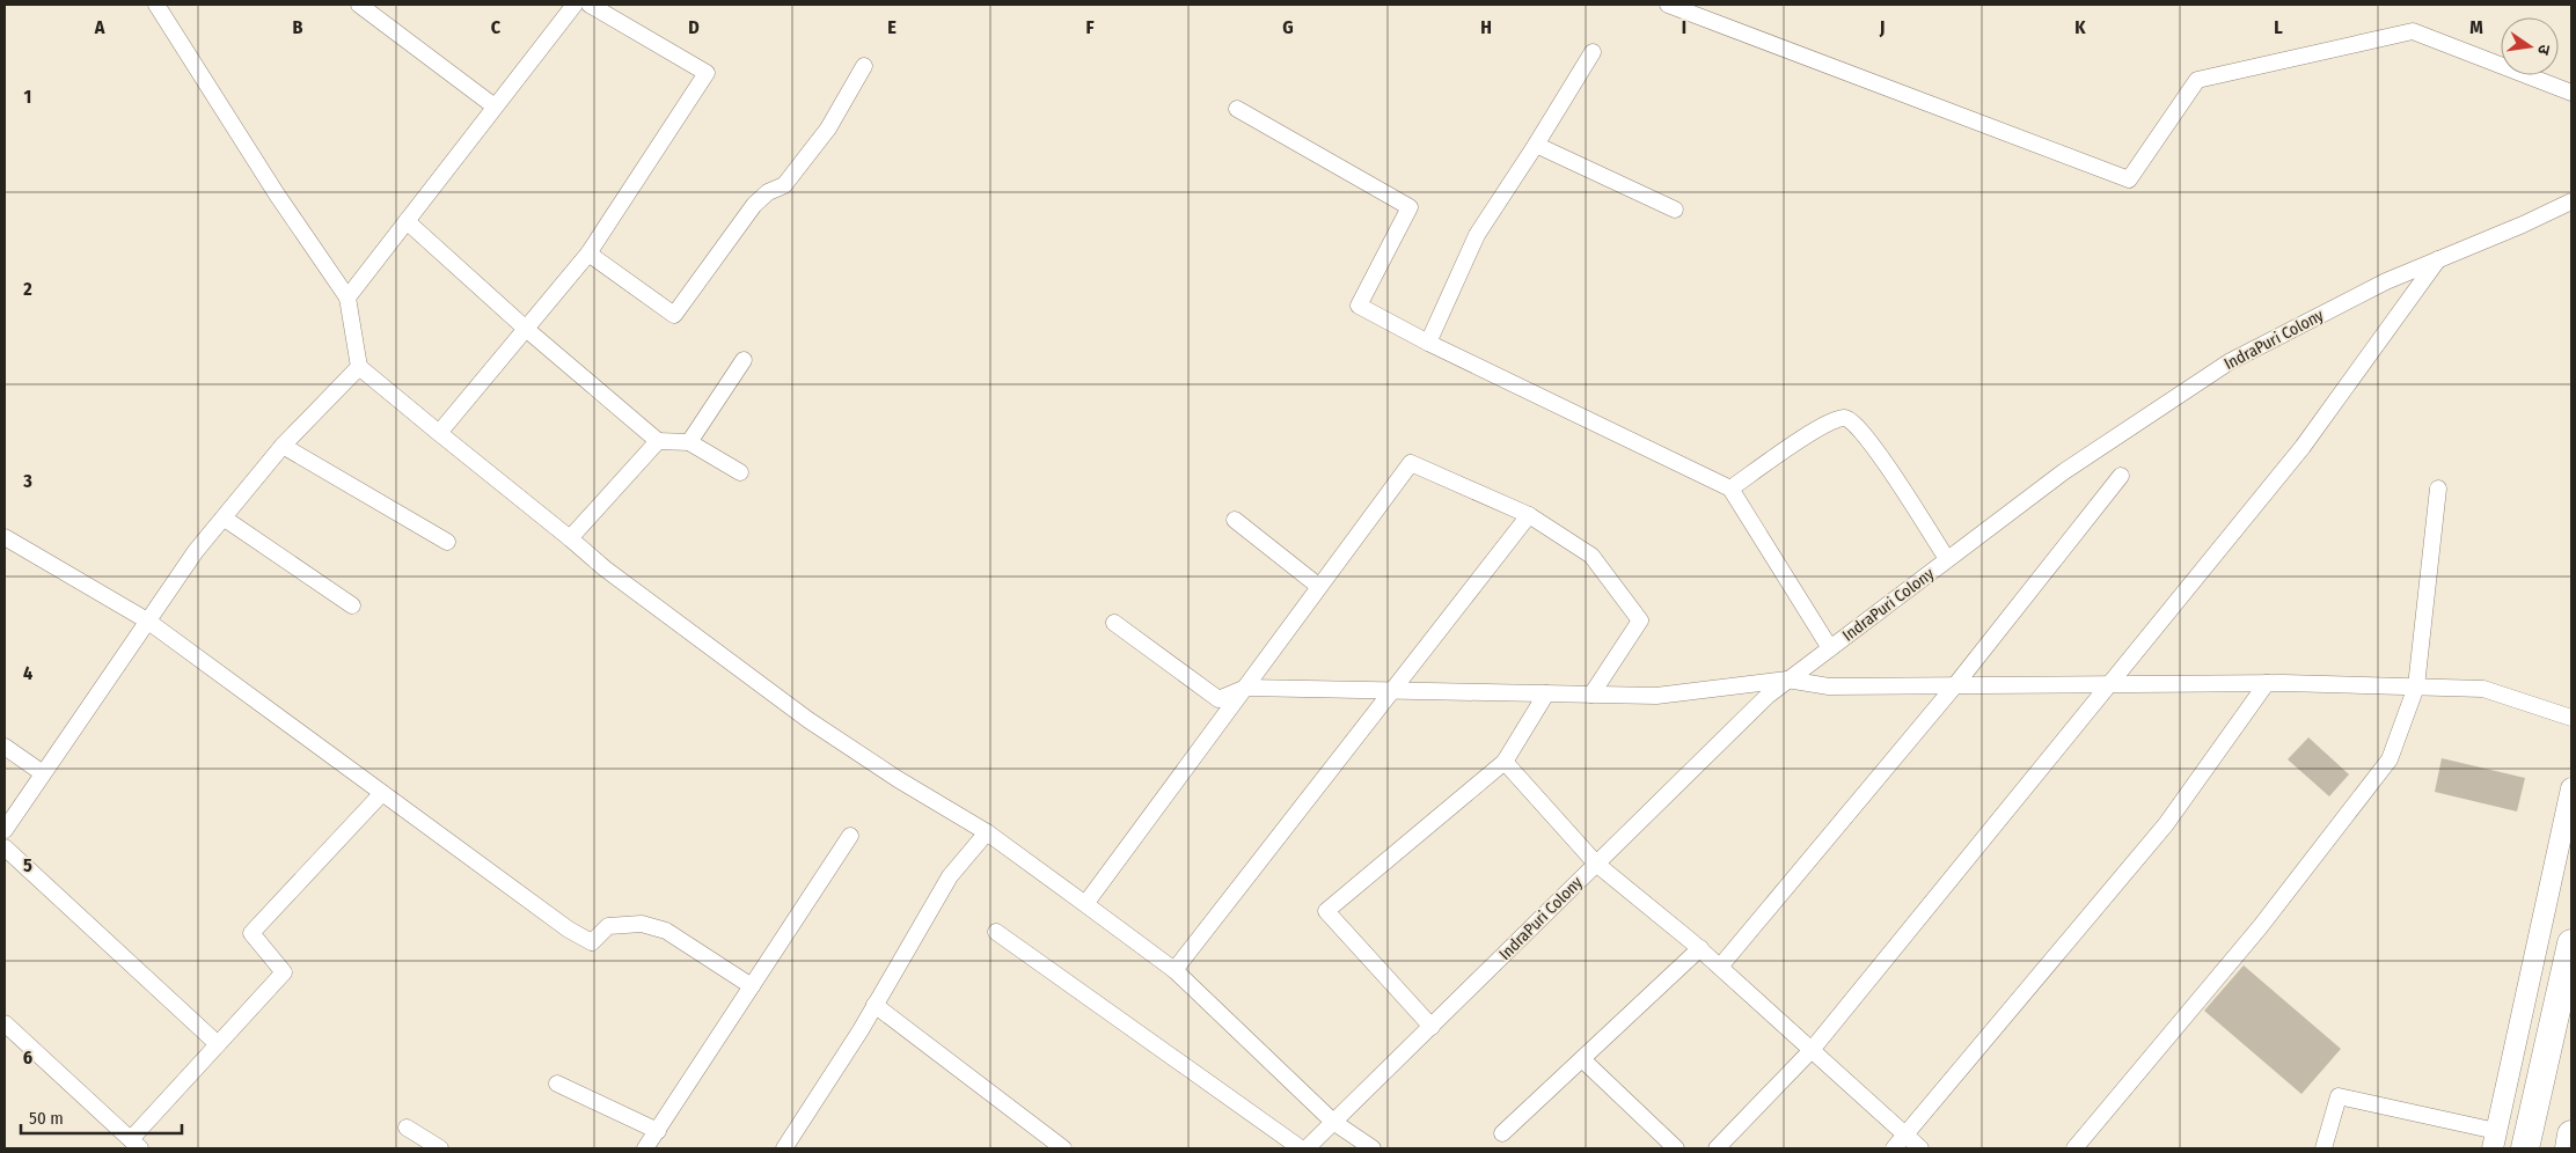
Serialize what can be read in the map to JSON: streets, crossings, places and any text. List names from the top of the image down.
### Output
{
  "streets": {
    "street": ["IndraPuri Colony"]
  },
  "scale_bar": "50 m",
  "north": "right",
  "grid": {
    "columns": [
      "A",
      "B",
      "C",
      "D",
      "E",
      "F",
      "G",
      "H",
      "I",
      "J",
      "K",
      "L",
      "M"
    ],
    "rows": [
      "1",
      "2",
      "3",
      "4",
      "5",
      "6"
    ]
  }
}
